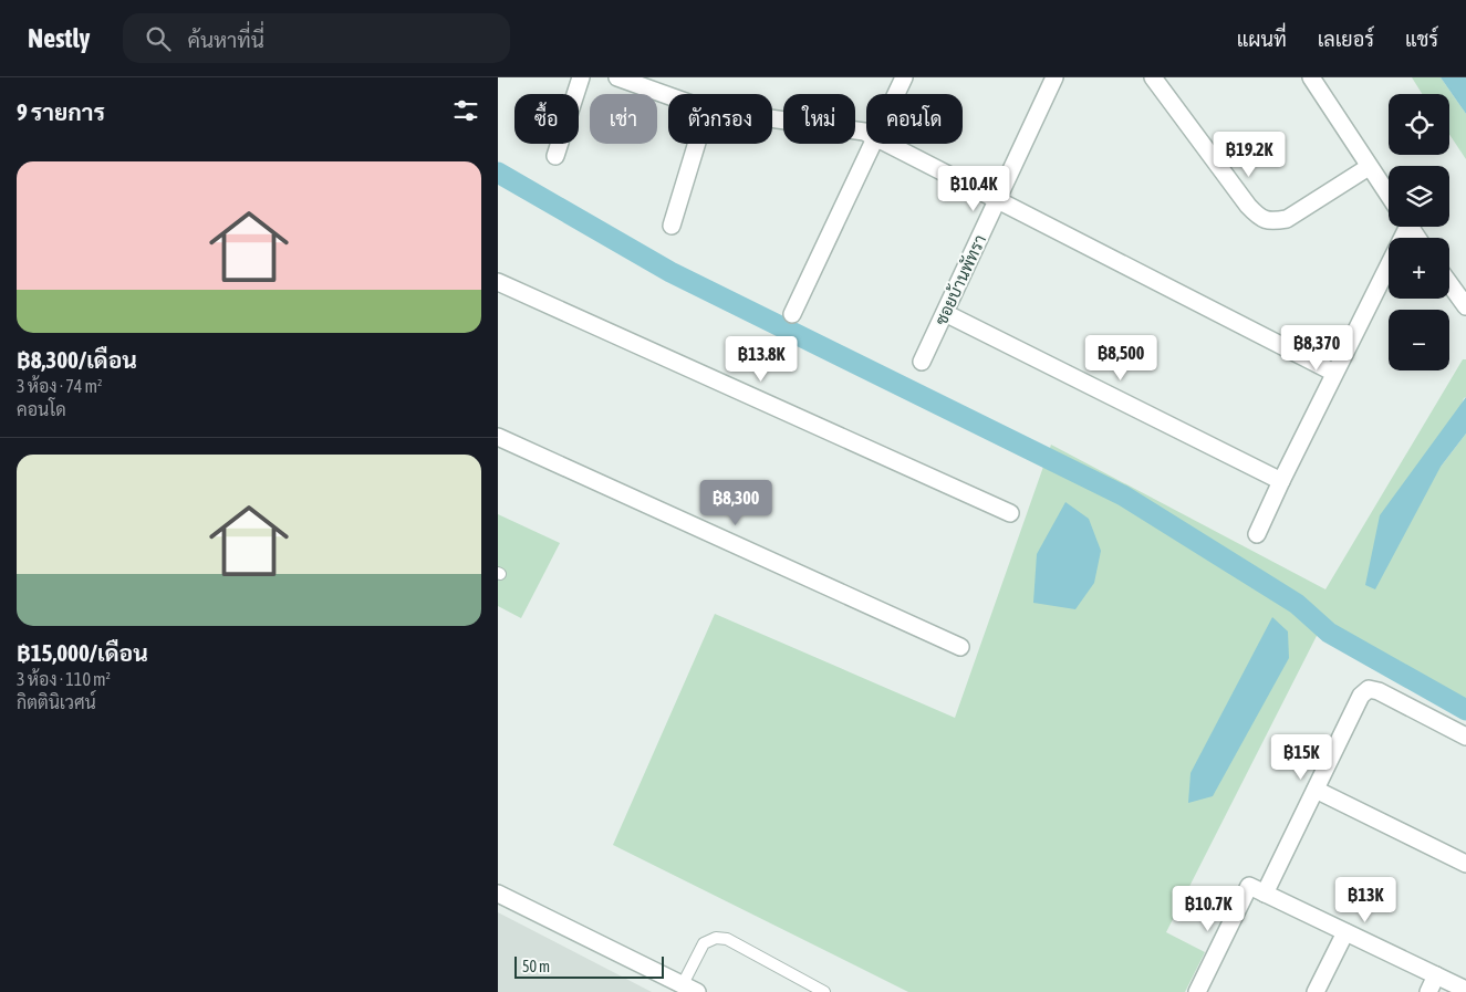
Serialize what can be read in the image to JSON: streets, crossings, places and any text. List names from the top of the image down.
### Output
{
  "streets": {
    "street": ["ซอยบ้านพัทรา"]
  },
  "scale_bar": "50 m",
  "page": {
    "header": "Nestly",
    "search": "ค้นหาที่นี่",
    "nav": ["แผนที่", "เลเยอร์", "แชร์"],
    "heading": "9 รายการ",
    "map_buttons": ["+", "−"],
    "chip": [
      "ซื้อ",
      "เช่า",
      "ตัวกรอง",
      "ใหม่",
      "คอนโด"
    ],
    "price": [
      "฿19.2K",
      "฿10.4K",
      "฿8,370",
      "฿8,500",
      "฿13.8K",
      "฿8,300",
      "฿15K",
      "฿13K",
      "฿10.7K"
    ],
    "list": [
      {
        "name": "฿8,300/เดือน",
        "note": "3 ห้อง · 74 m² · คอนโด"
      },
      {
        "name": "฿15,000/เดือน",
        "note": "3 ห้อง · 110 m² · กิตตินิเวศน์"
      }
    ],
    "scale": "50 m"
  }
}
